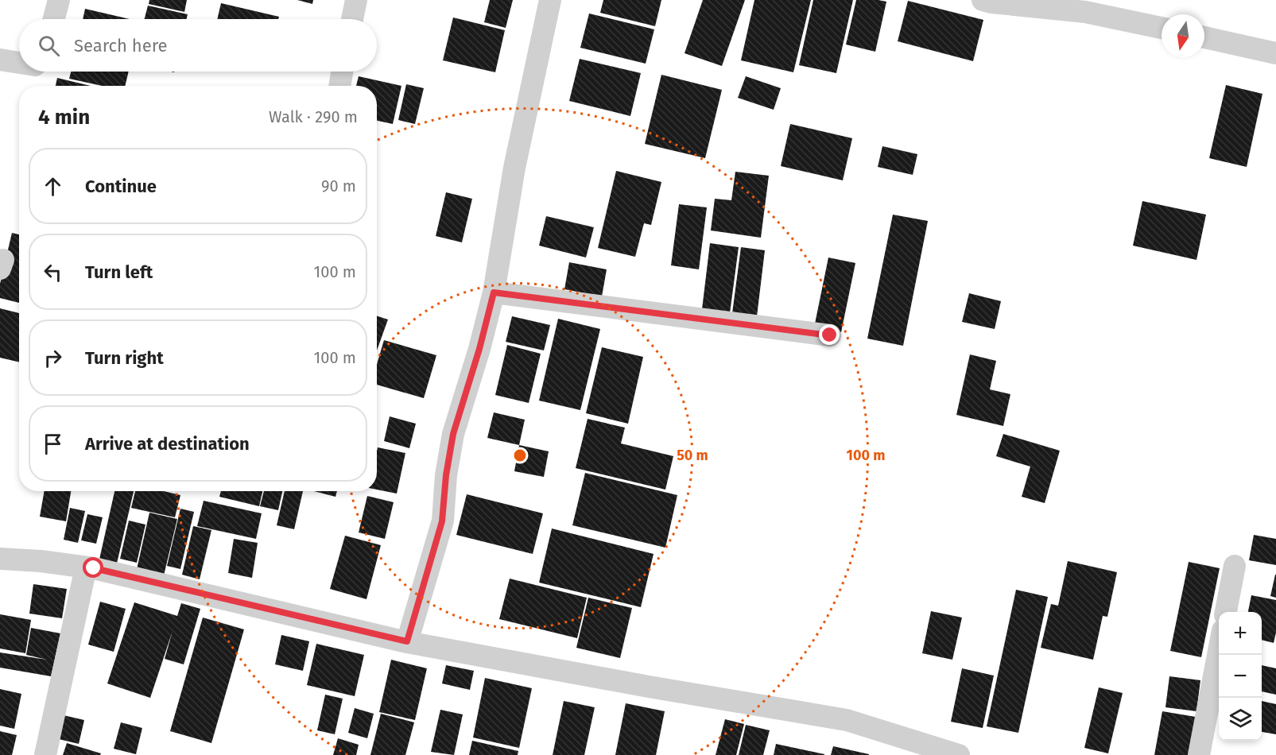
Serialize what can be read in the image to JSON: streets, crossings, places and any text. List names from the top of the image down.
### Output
{
  "north": "bottom",
  "page": {
    "search": "Search here",
    "heading": ["4 min", "Walk · 290 m"],
    "list": [
      ["Continue", "90 m"],
      ["Turn left", "100 m"],
      ["Turn right", "100 m"],
      "Arrive at destination"
    ],
    "map_buttons": ["+", "−"]
  },
  "rings": ["50 m", "100 m"]
}
